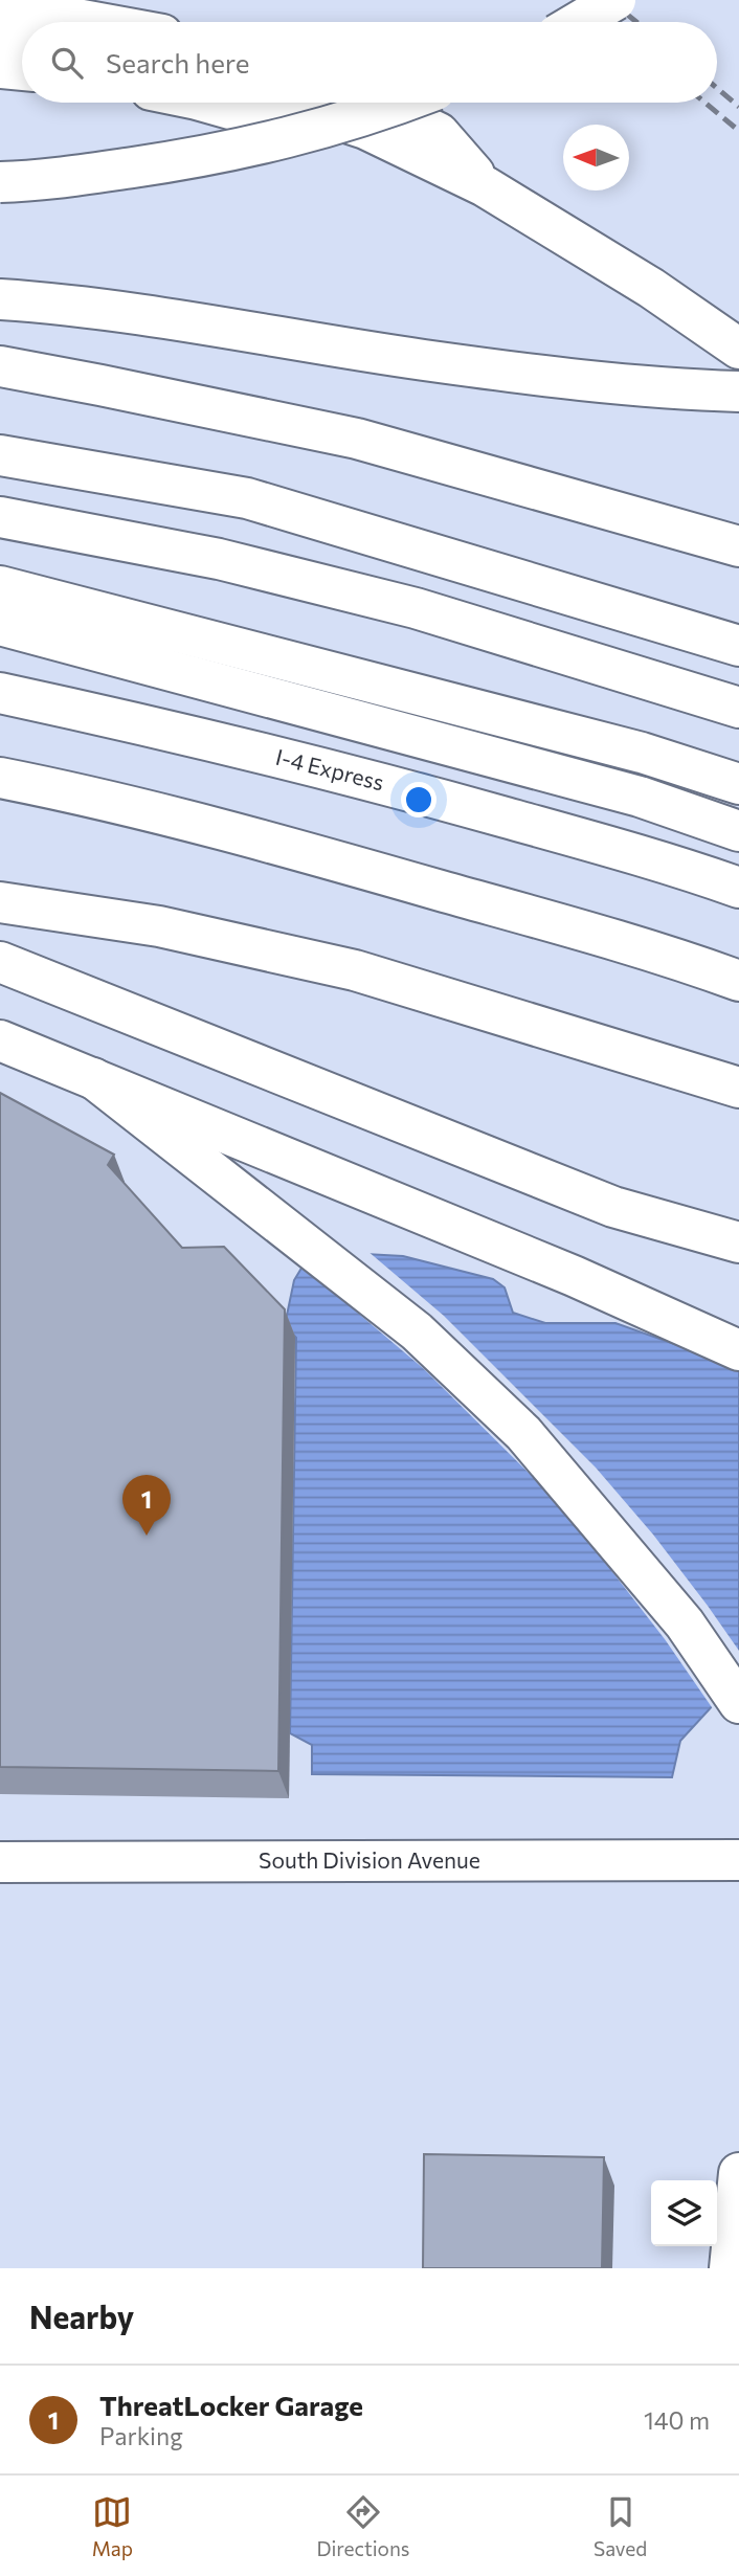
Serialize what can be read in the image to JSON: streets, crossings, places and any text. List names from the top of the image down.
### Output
{
  "streets": {
    "main road": ["I-4 Express", "South Division Avenue"]
  },
  "north": "left",
  "page": {
    "search": "Search here",
    "pins": "1",
    "heading": "Nearby",
    "list": [
      {
        "mark": "1",
        "name": "ThreatLocker Garage",
        "note": "Parking",
        "value": "140 m"
      }
    ],
    "nav": ["Map", "Directions", "Saved"]
  }
}
